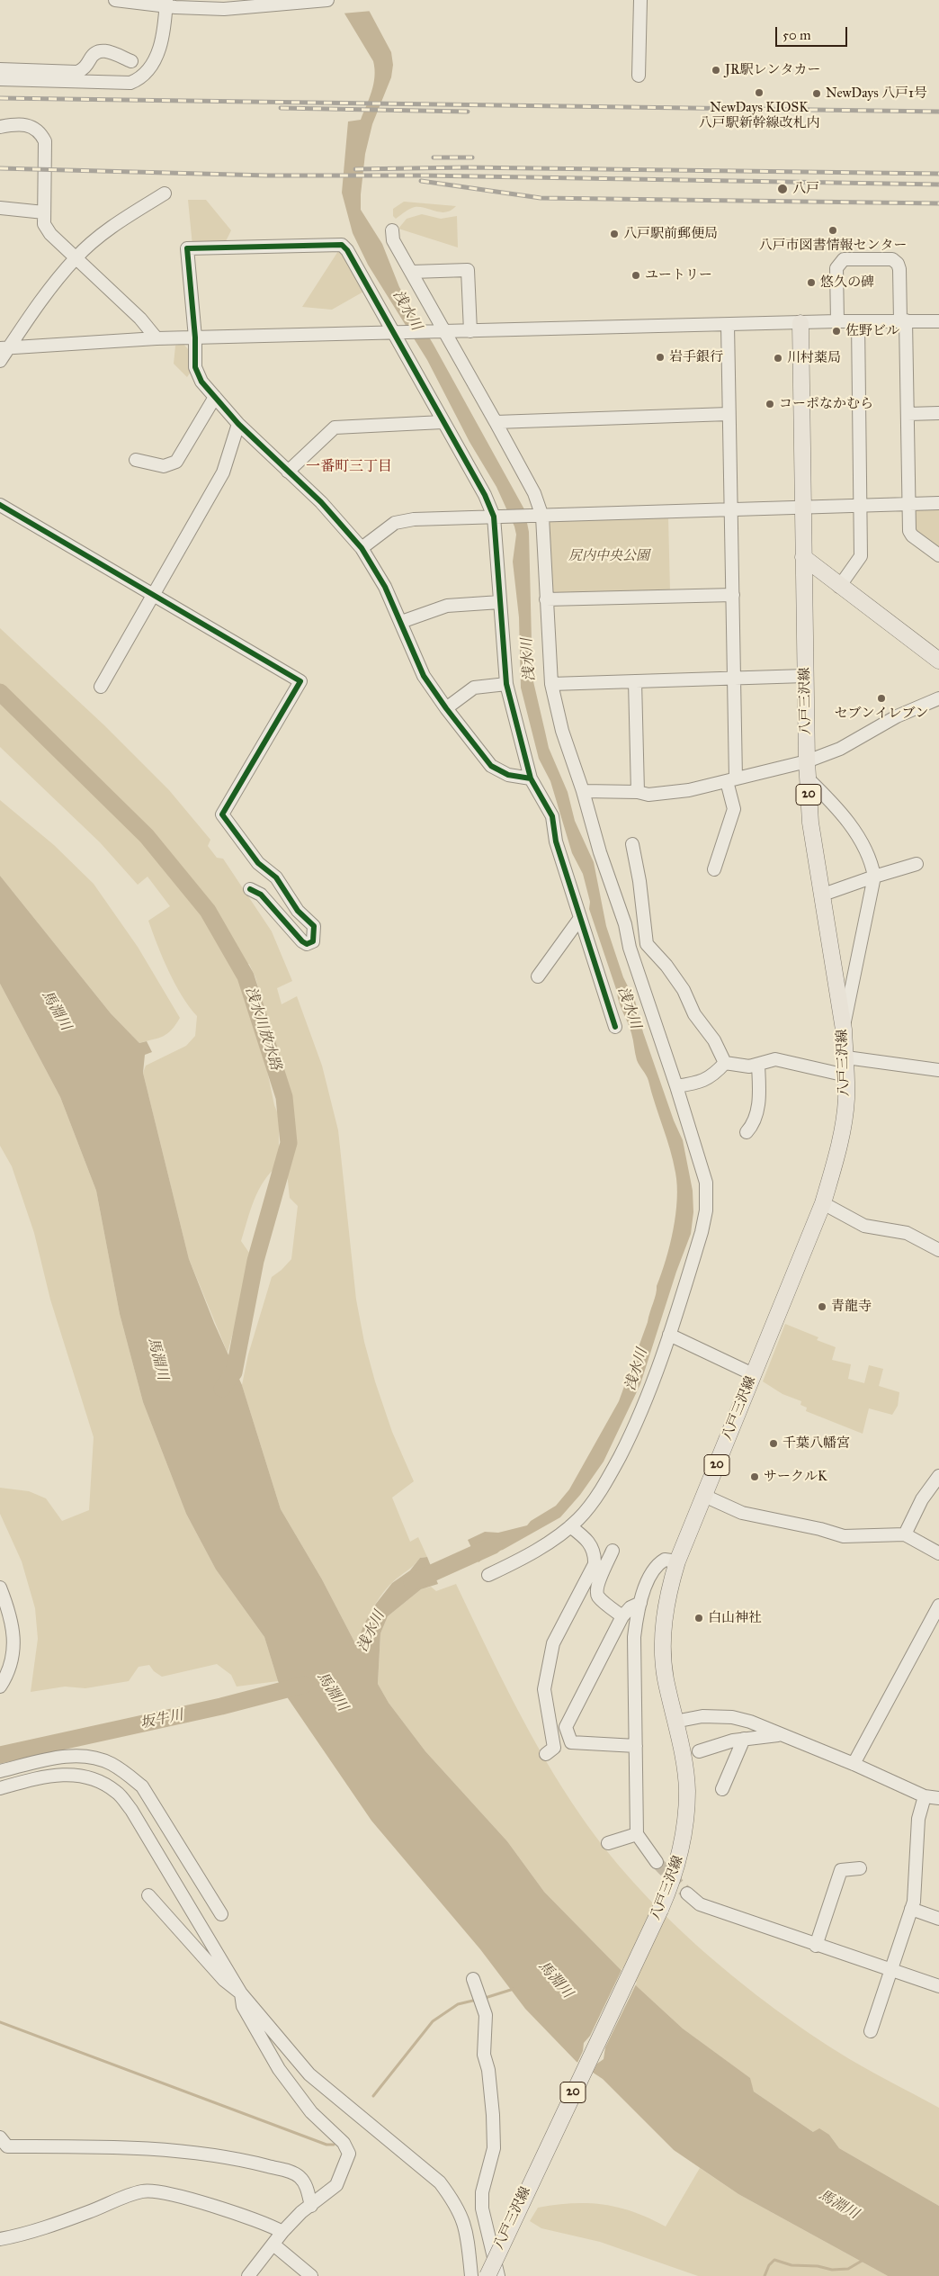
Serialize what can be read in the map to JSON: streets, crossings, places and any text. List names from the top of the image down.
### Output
{
  "streets": {
    "main road": ["八戸三沢線", "20"]
  },
  "districts": ["一番町三丁目"],
  "water": [
    "浅水川",
    "馬淵川",
    "浅水川放水路",
    "坂牛川"
  ],
  "parks": ["尻内中央公園"],
  "places": [
    "JR駅レンタカー",
    "NewDays KIOSK 八戸駅新幹線改札内",
    "NewDays 八戸1号",
    "八戸",
    "八戸市図書情報センター",
    "八戸駅前郵便局",
    "ユートリー",
    "悠久の碑",
    "佐野ビル",
    "岩手銀行",
    "川村薬局",
    "コーポなかむら",
    "セブンイレブン",
    "青龍寺",
    "千葉八幡宮",
    "サークルK",
    "白山神社"
  ],
  "scale_bar": "50 m"
}
